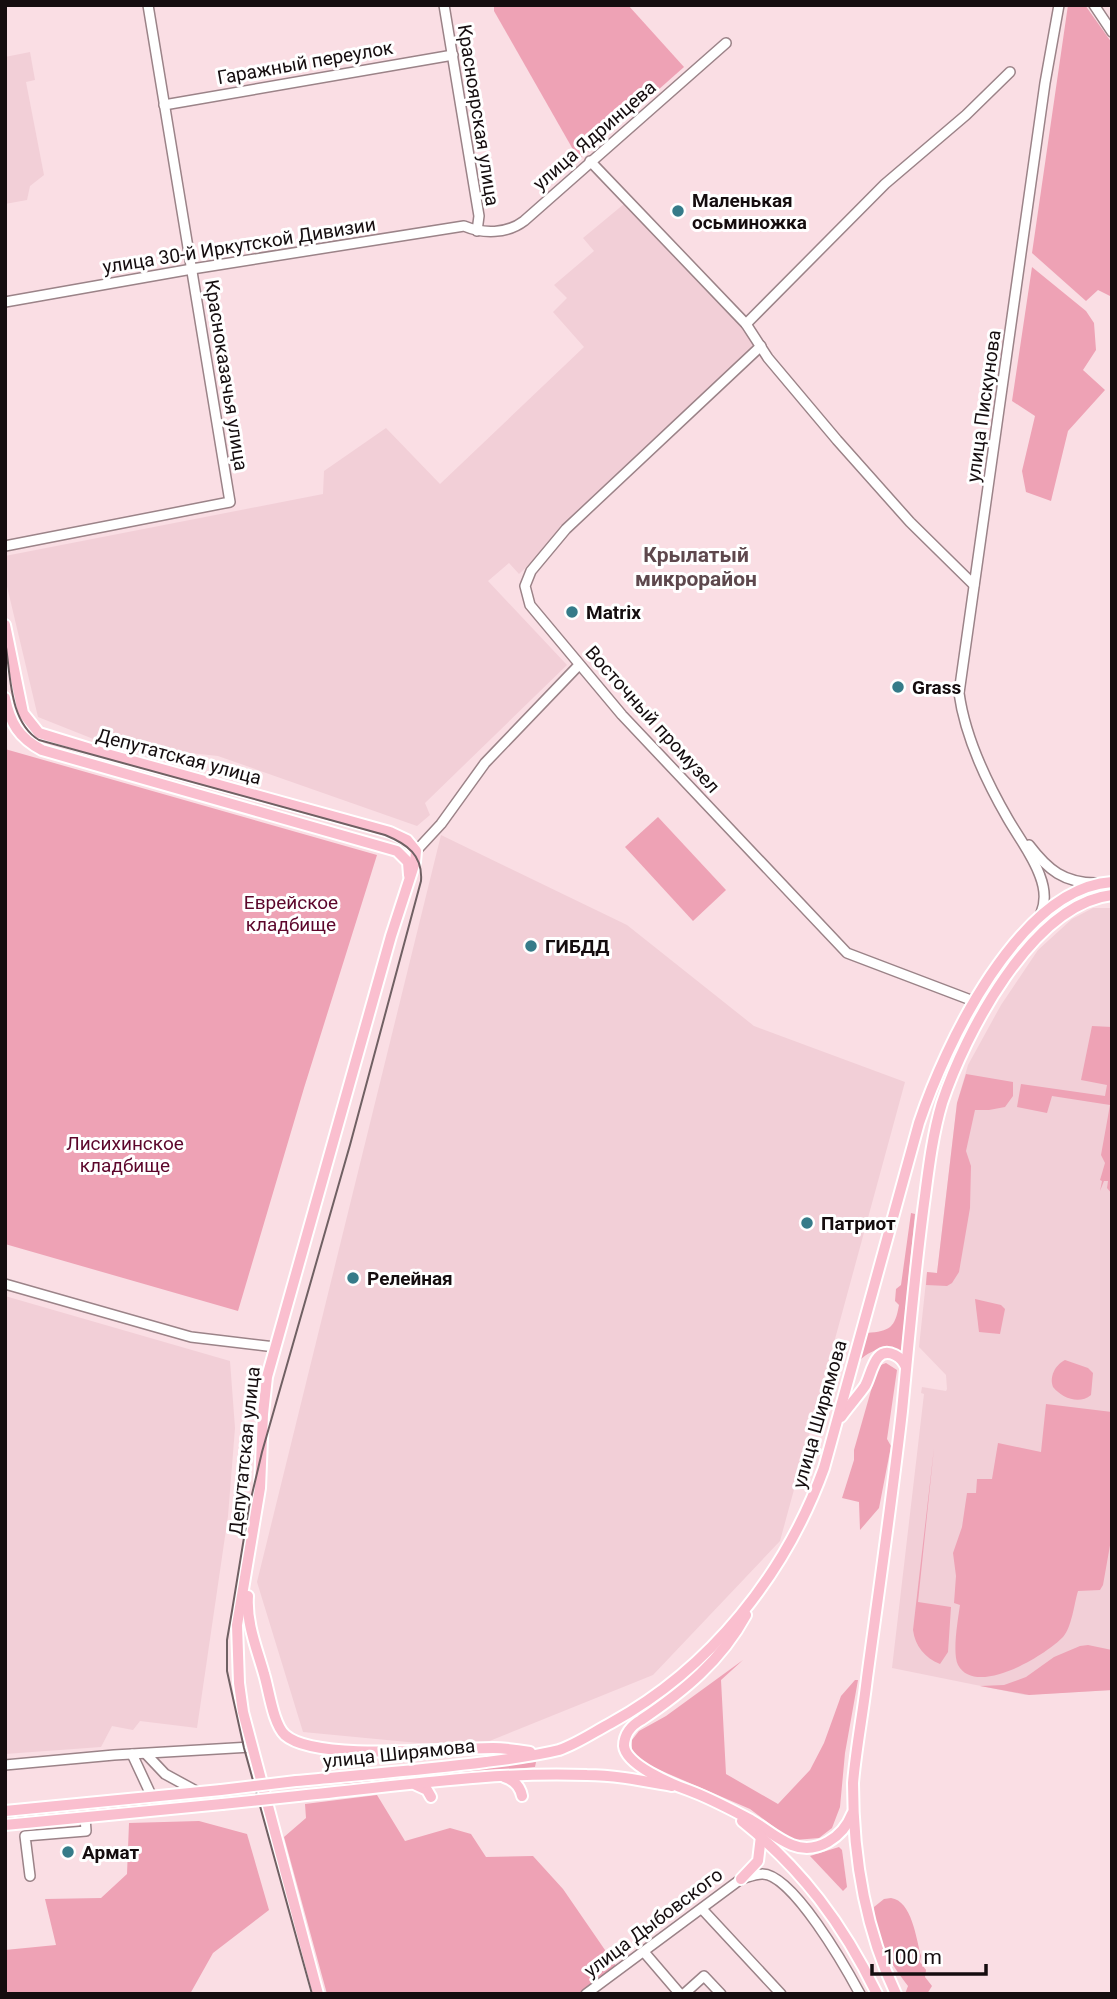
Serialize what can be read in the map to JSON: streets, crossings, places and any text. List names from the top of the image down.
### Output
{
  "streets": {
    "main road": ["Депутатская улица", "улица Ширямова"],
    "street": [
      "Гаражный переулок",
      "Красноярская улица",
      "улица Ядринцева",
      "улица 30-й Иркутской Дивизии",
      "Красноказачья улица",
      "улица Пискунова",
      "Восточный промузел",
      "улица Дыбовского"
    ]
  },
  "crossings": [
    ["Гаражный переулок", "Красноярская улица"],
    ["Гаражный переулок", "Красноказачья улица"],
    ["Красноярская улица", "улица Ядринцева"],
    ["Красноярская улица", "улица 30-й Иркутской Дивизии"],
    ["улица Ядринцева", "улица 30-й Иркутской Дивизии"],
    ["улица 30-й Иркутской Дивизии", "Красноказачья улица"],
    ["улица Пискунова", "улица Ширямова"],
    ["Восточный промузел", "улица Ширямова"]
  ],
  "districts": ["Крылатый микрорайон"],
  "parks": ["Еврейское кладбище", "Лисихинское кладбище"],
  "places": [
    "Маленькая осьминожка",
    "Matrix",
    "Grass",
    "ГИБДД",
    "Патриот",
    "Релейная",
    "Армат"
  ],
  "scale_bar": "100 m"
}
